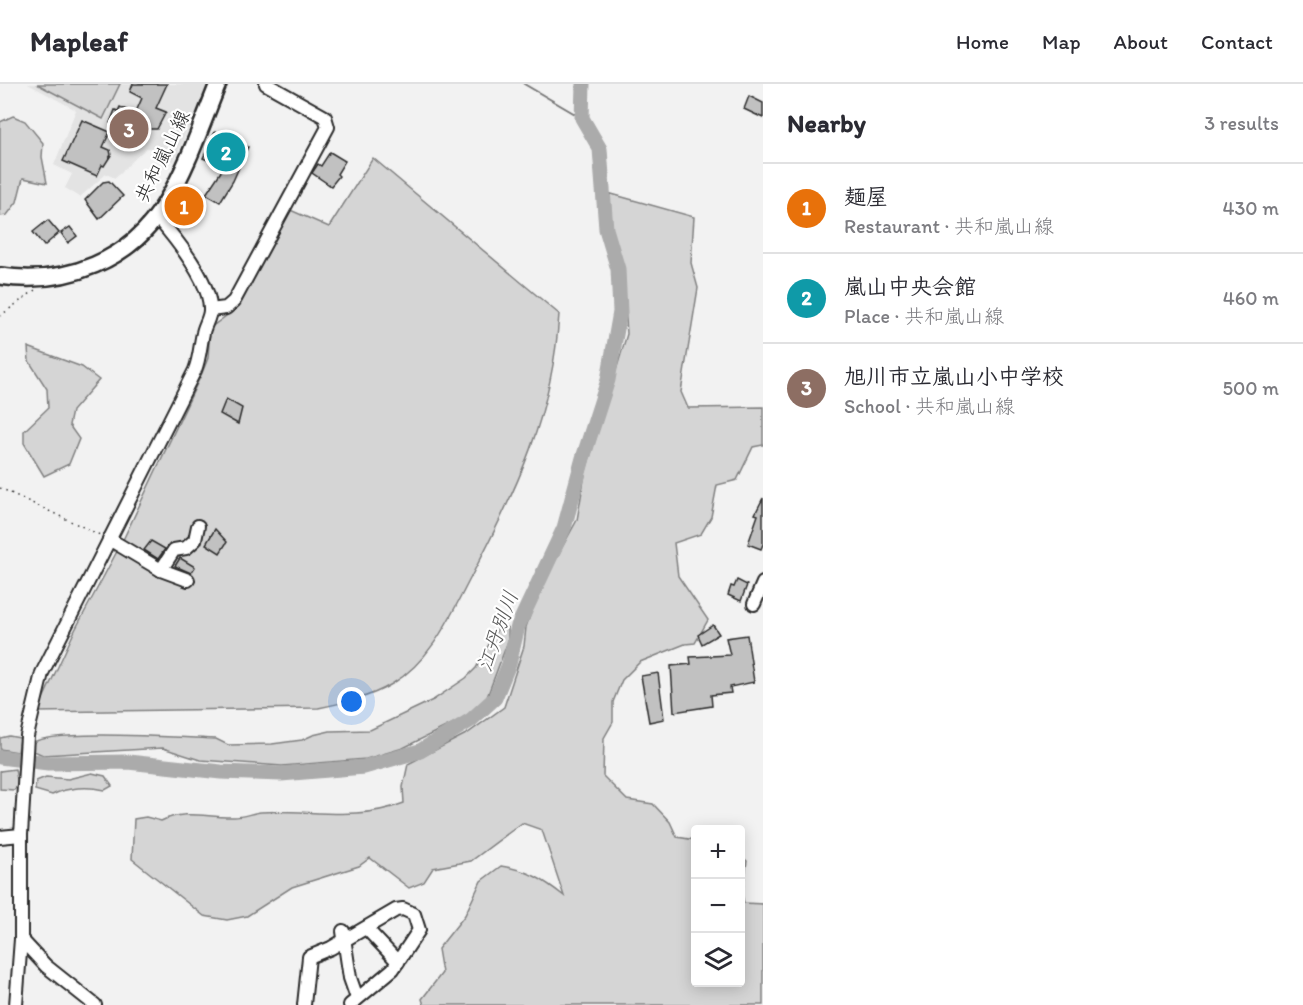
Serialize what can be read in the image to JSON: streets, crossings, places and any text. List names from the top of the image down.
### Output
{
  "streets": {
    "main road": ["共和嵐山線"]
  },
  "water": ["江丹別川"],
  "page": {
    "header": "Mapleaf",
    "nav": [
      "Home",
      "Map",
      "About",
      "Contact"
    ],
    "heading": ["Nearby", "3 results"],
    "pins": ["3", "2", "1"],
    "list": [
      {
        "mark": "1",
        "name": "麺屋",
        "note": "Restaurant · 共和嵐山線",
        "value": "430 m"
      },
      {
        "mark": "2",
        "name": "嵐山中央会館",
        "note": "Place · 共和嵐山線",
        "value": "460 m"
      },
      {
        "mark": "3",
        "name": "旭川市立嵐山小中学校",
        "note": "School · 共和嵐山線",
        "value": "500 m"
      }
    ],
    "map_buttons": ["+", "−"]
  }
}
